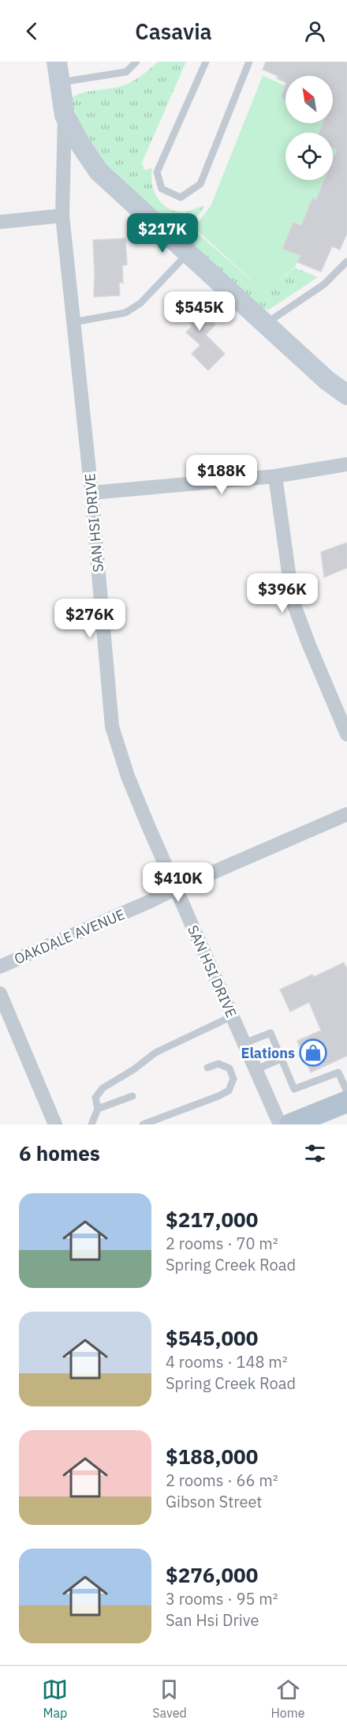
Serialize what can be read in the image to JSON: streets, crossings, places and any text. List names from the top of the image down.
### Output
{
  "streets": {
    "street": ["SAN HSI DRIVE", "OAKDALE AVENUE"]
  },
  "crossings": [
    ["SAN HSI DRIVE", "OAKDALE AVENUE"]
  ],
  "places": {
    "shop": ["Elations"]
  },
  "north": "top left",
  "page": {
    "header": "Casavia",
    "price": [
      "$217K",
      "$545K",
      "$188K",
      "$396K",
      "$276K",
      "$410K"
    ],
    "heading": "6 homes",
    "list": [
      {
        "name": "$217,000",
        "note": "2 rooms · 70 m² · Spring Creek Road"
      },
      {
        "name": "$545,000",
        "note": "4 rooms · 148 m² · Spring Creek Road"
      },
      {
        "name": "$188,000",
        "note": "2 rooms · 66 m² · Gibson Street"
      },
      {
        "name": "$276,000",
        "note": "3 rooms · 95 m² · San Hsi Drive"
      }
    ],
    "tabs": ["Map", "Saved", "Home"]
  }
}
